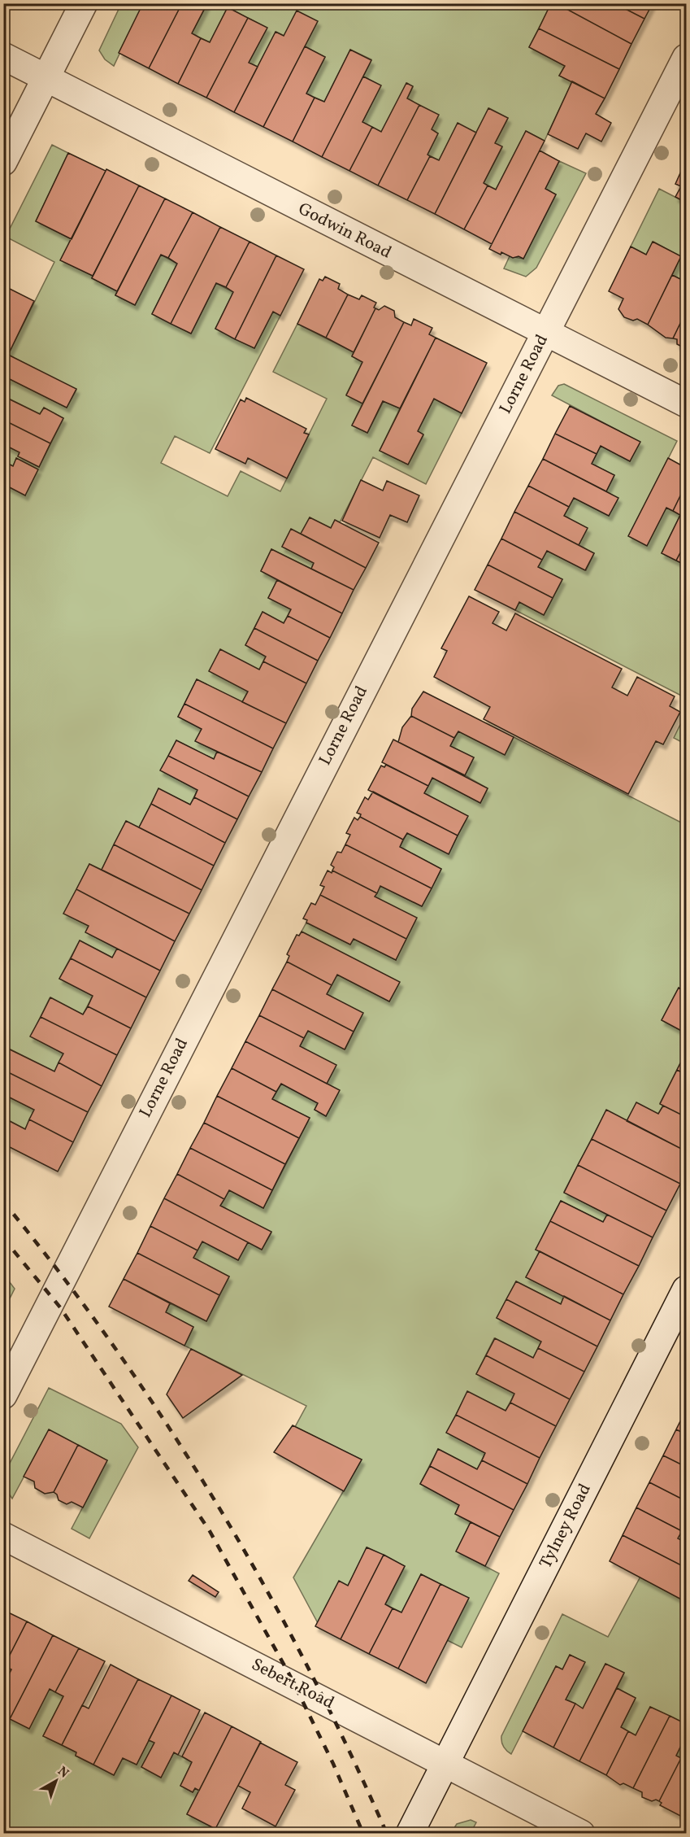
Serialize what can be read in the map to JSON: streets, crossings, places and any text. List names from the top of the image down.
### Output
{
  "streets": {
    "street": [
      "Godwin Road",
      "Lorne Road",
      "Tylney Road",
      "Sebert Road"
    ]
  },
  "crossings": [
    ["Godwin Road", "Lorne Road"],
    ["Tylney Road", "Sebert Road"]
  ],
  "north": "top right"
}
